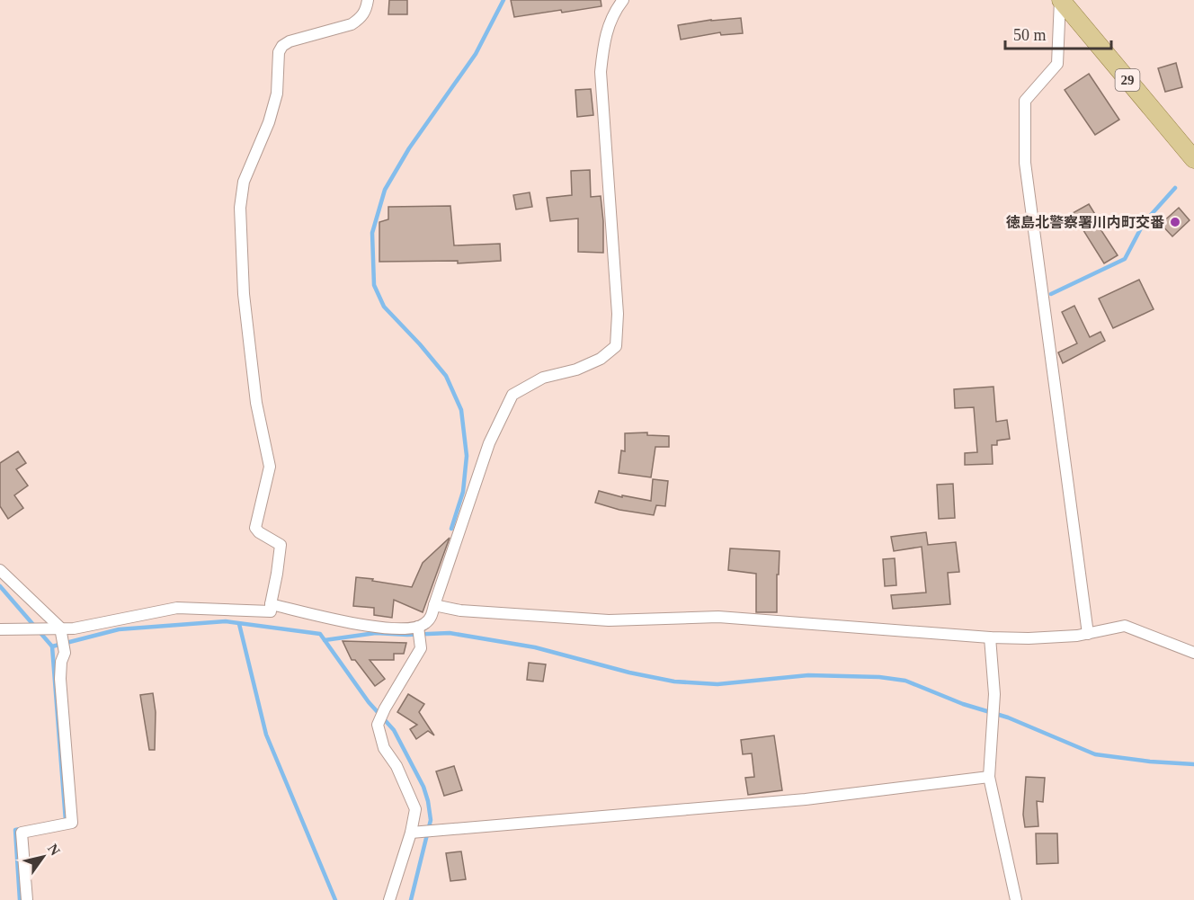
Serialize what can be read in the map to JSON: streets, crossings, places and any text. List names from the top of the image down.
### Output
{
  "streets": {
    "main road": ["29"]
  },
  "places": ["徳島北警察署川内町交番"],
  "scale_bar": "50 m",
  "north": "top right"
}
